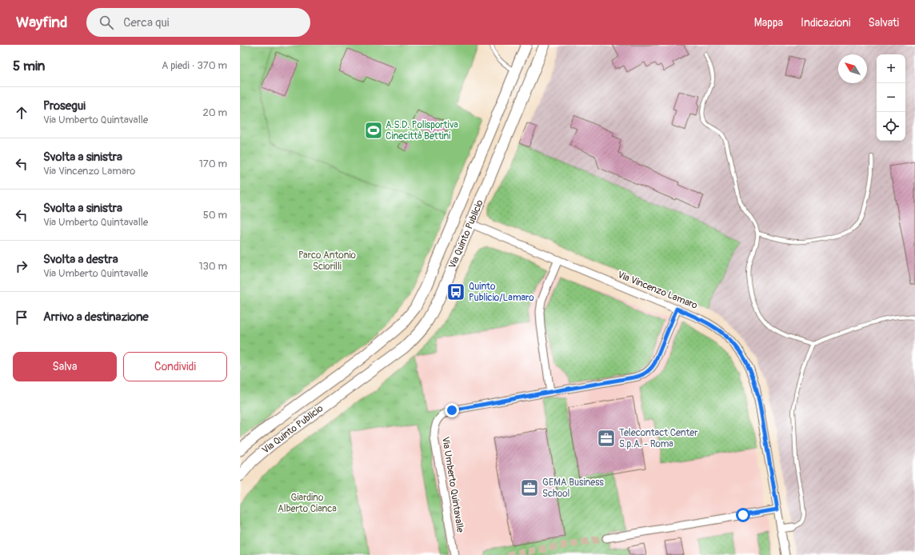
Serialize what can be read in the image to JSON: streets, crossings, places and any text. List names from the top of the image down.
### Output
{
  "streets": {
    "street": ["Via Quinto Publicio", "Via Vincenzo Lamaro", "Via Umberto Quintavalle"]
  },
  "crossings": [
    ["Via Quinto Publicio", "Via Vincenzo Lamaro"],
    ["Via Vincenzo Lamaro", "Via Umberto Quintavalle"]
  ],
  "parks": ["Parco Antonio Sciorilli", "Giardino Alberto Cianca"],
  "places": {
    "sports": ["A.S.D. Polisportiva Cinecittà Bettini"],
    "bus stop": ["Quinto Publicio/Lamaro"],
    "office": ["Telecontact Center S.p.A. - Roma", "GEMA Business School"]
  },
  "north": "top left",
  "page": {
    "header": "Wayfind",
    "search": "Cerca qui",
    "nav": ["Mappa", "Indicazioni", "Salvati"],
    "heading": ["5 min", "A piedi · 370 m"],
    "map_buttons": ["+", "−"],
    "list": [
      ["Prosegui", "Via Umberto Quintavalle", "20 m"],
      ["Svolta a sinistra", "Via Vincenzo Lamaro", "170 m"],
      ["Svolta a sinistra", "Via Umberto Quintavalle", "50 m"],
      ["Svolta a destra", "Via Umberto Quintavalle", "130 m"],
      "Arrivo a destinazione"
    ],
    "buttons": ["Salva", "Condividi"]
  }
}
